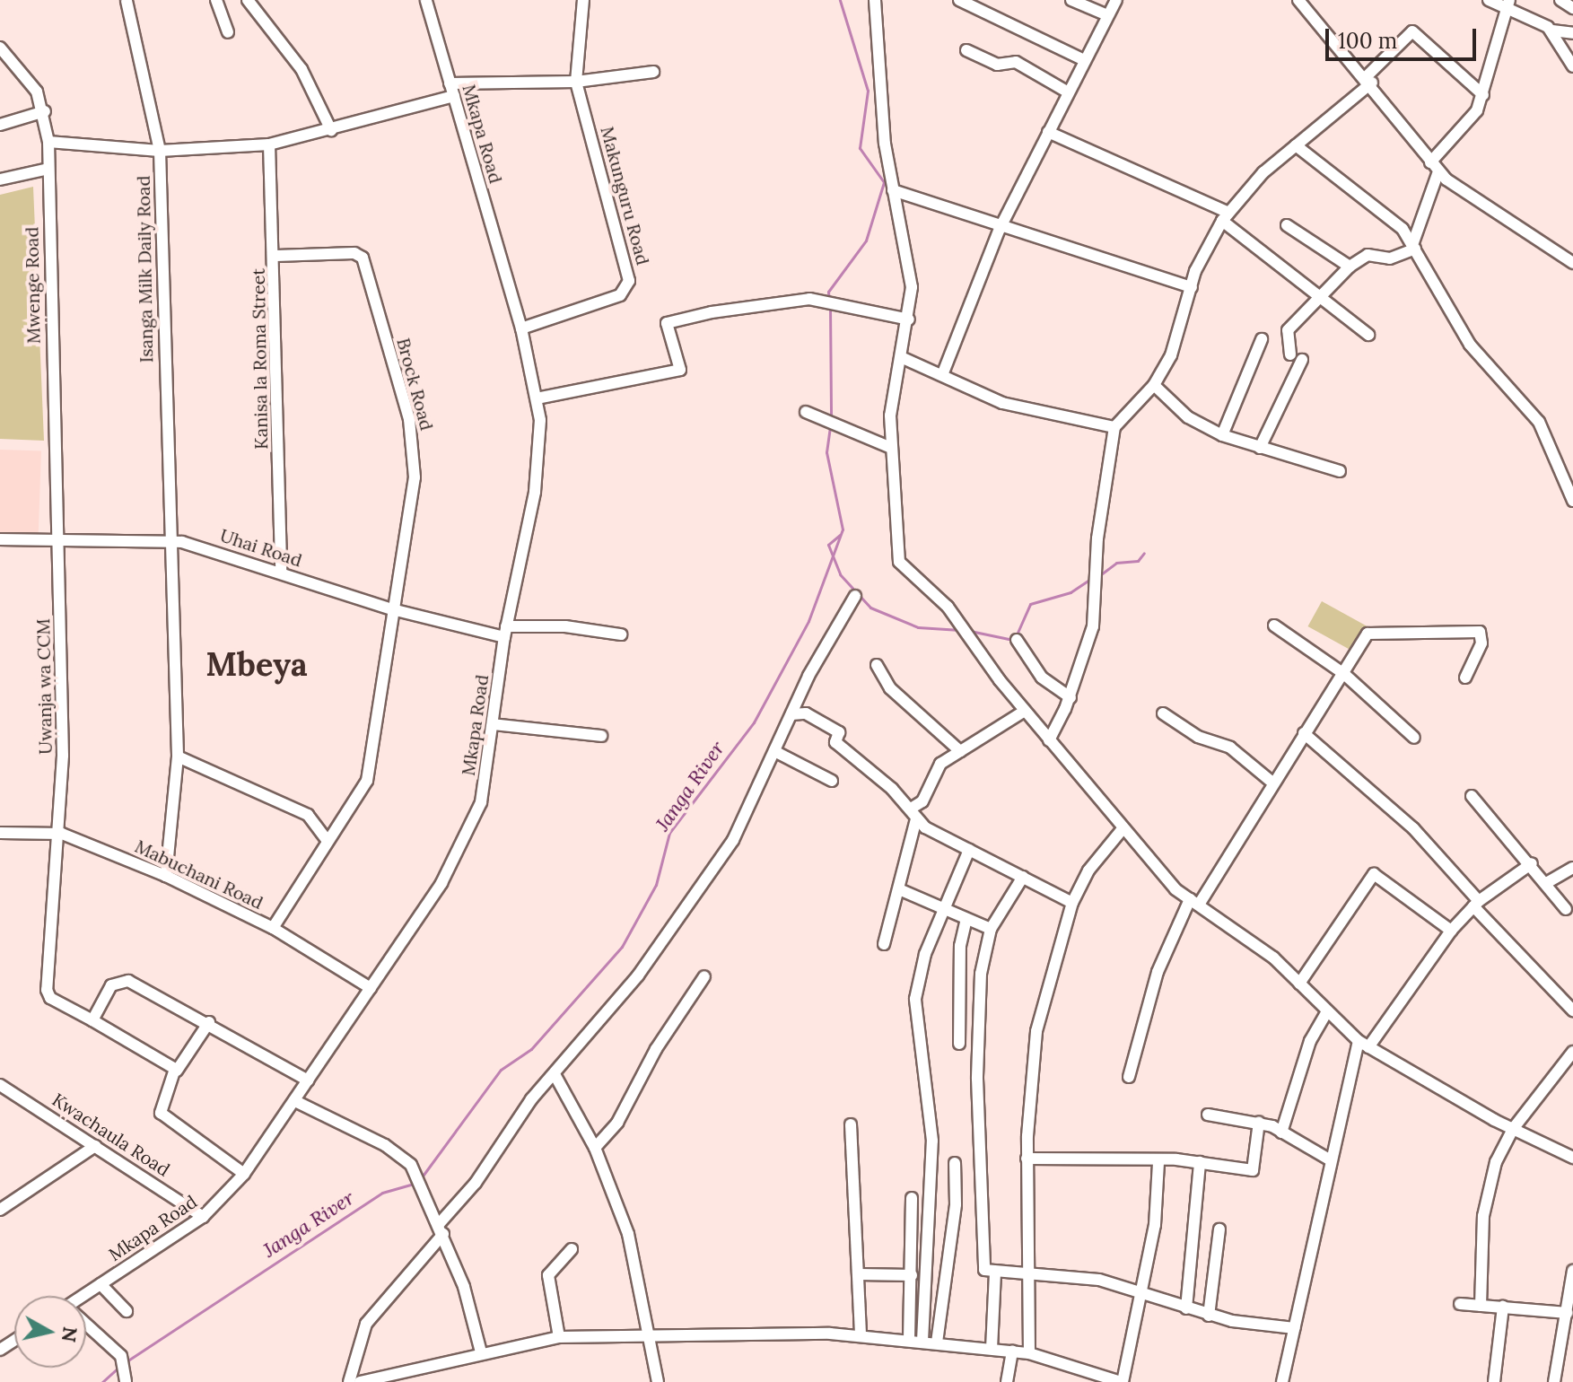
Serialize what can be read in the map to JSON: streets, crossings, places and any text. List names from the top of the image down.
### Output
{
  "streets": {
    "street": [
      "Mkapa Road",
      "Makunguru Road",
      "Isanga Milk Daily Road",
      "Mwenge Road",
      "Kanisa la Roma Street",
      "Brock Road",
      "Uhai Road",
      "Uwanja wa CCM",
      "Mabuchani Road",
      "Kwachaula Road"
    ]
  },
  "crossings": [
    ["Mkapa Road", "Makunguru Road"],
    ["Mkapa Road", "Uhai Road"],
    ["Mkapa Road", "Mabuchani Road"],
    ["Mkapa Road", "Kwachaula Road"],
    ["Isanga Milk Daily Road", "Uhai Road"],
    ["Isanga Milk Daily Road", "Mabuchani Road"],
    ["Mwenge Road", "Uhai Road"],
    ["Mwenge Road", "Uwanja wa CCM"],
    ["Kanisa la Roma Street", "Brock Road"],
    ["Kanisa la Roma Street", "Uhai Road"],
    ["Brock Road", "Uhai Road"],
    ["Uhai Road", "Uwanja wa CCM"],
    ["Uwanja wa CCM", "Mabuchani Road"]
  ],
  "districts": ["Mbeya"],
  "water": ["Janga River"],
  "scale_bar": "100 m",
  "north": "right"
}
